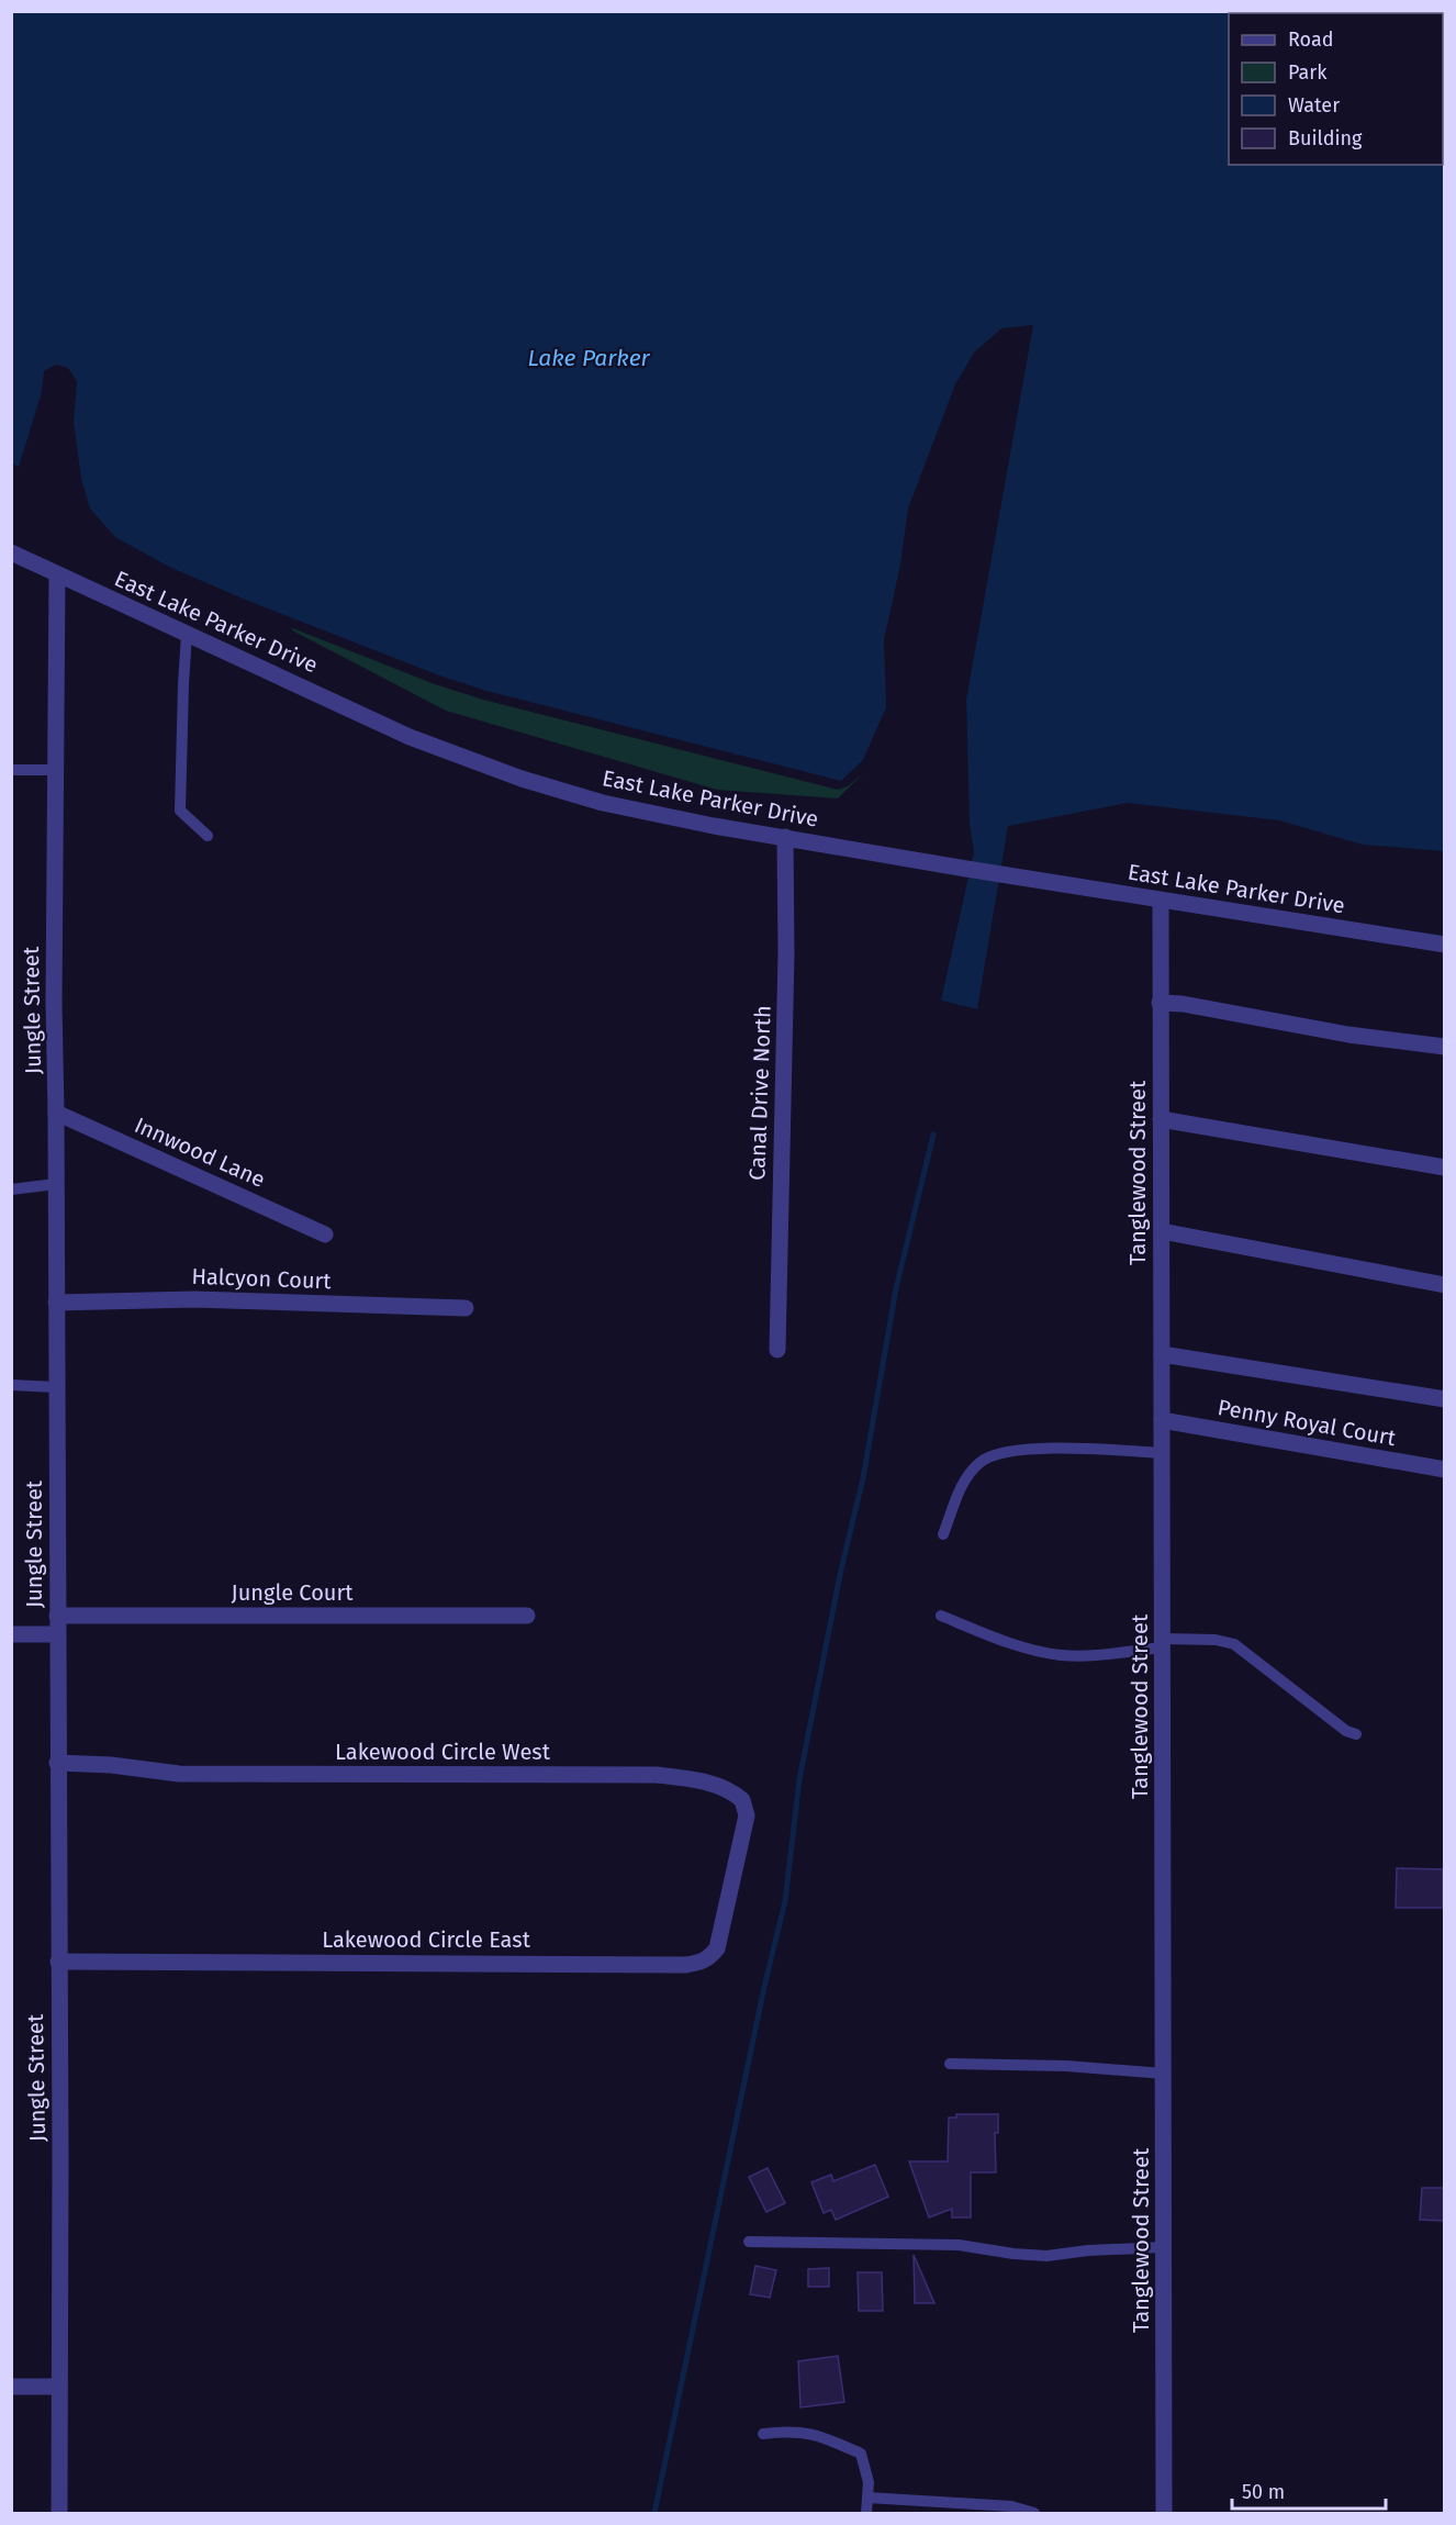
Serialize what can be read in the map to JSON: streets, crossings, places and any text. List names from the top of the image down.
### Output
{
  "streets": {
    "street": [
      "East Lake Parker Drive",
      "Jungle Street",
      "Canal Drive North",
      "Innwood Lane",
      "Tanglewood Street",
      "Halcyon Court",
      "Penny Royal Court",
      "Jungle Court",
      "Lakewood Circle West",
      "Lakewood Circle East"
    ]
  },
  "crossings": [
    ["East Lake Parker Drive", "Jungle Street"],
    ["East Lake Parker Drive", "Canal Drive North"],
    ["East Lake Parker Drive", "Tanglewood Street"],
    ["Jungle Street", "Innwood Lane"],
    ["Jungle Street", "Halcyon Court"],
    ["Jungle Street", "Jungle Court"],
    ["Jungle Street", "Lakewood Circle West"],
    ["Jungle Street", "Lakewood Circle East"],
    ["Tanglewood Street", "Penny Royal Court"],
    ["Lakewood Circle West", "Lakewood Circle East"]
  ],
  "water": ["Lake Parker"],
  "legend": [
    "Road",
    "Park",
    "Water",
    "Building"
  ],
  "scale_bar": "50 m"
}
